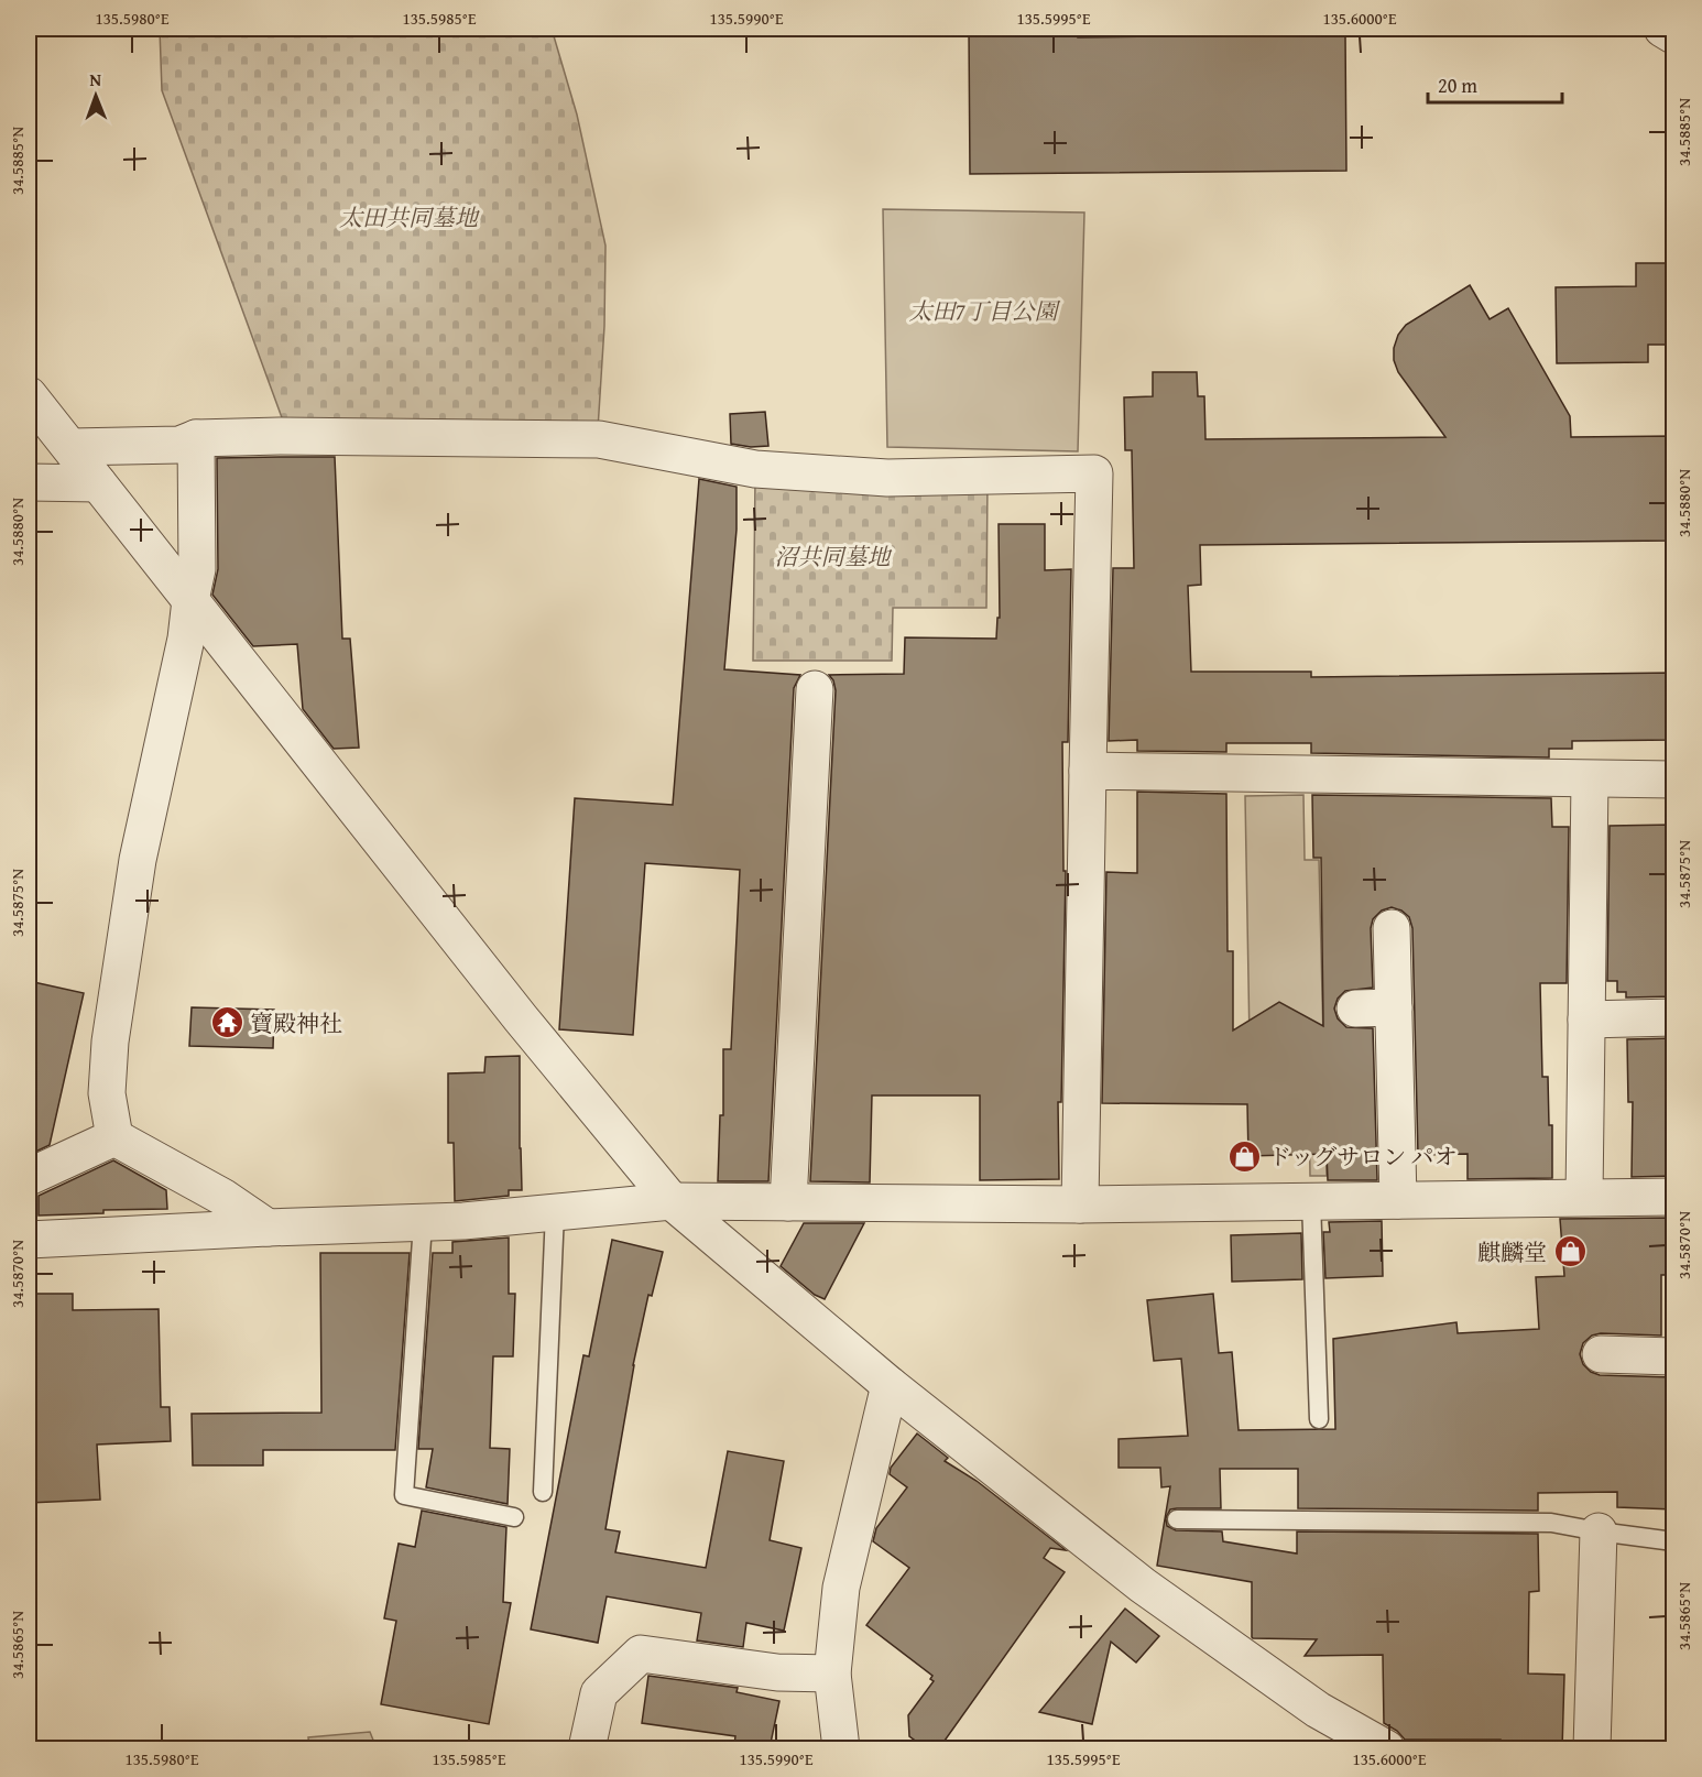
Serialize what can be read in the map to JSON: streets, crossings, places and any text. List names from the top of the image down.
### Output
{
  "parks": ["太田共同墓地", "太田7丁目公園", "沼共同墓地"],
  "places": {
    "temple": ["寶殿神社"],
    "shop": ["ドッグサロン パオ", "麒麟堂"]
  },
  "scale_bar": "20 m",
  "north": "top",
  "coordinates": [
    "135.5980°E",
    "135.5985°E",
    "135.5990°E",
    "135.5995°E",
    "135.6000°E",
    "34.5885°N",
    "34.5880°N",
    "34.5875°N",
    "34.5870°N",
    "34.5865°N"
  ]
}
